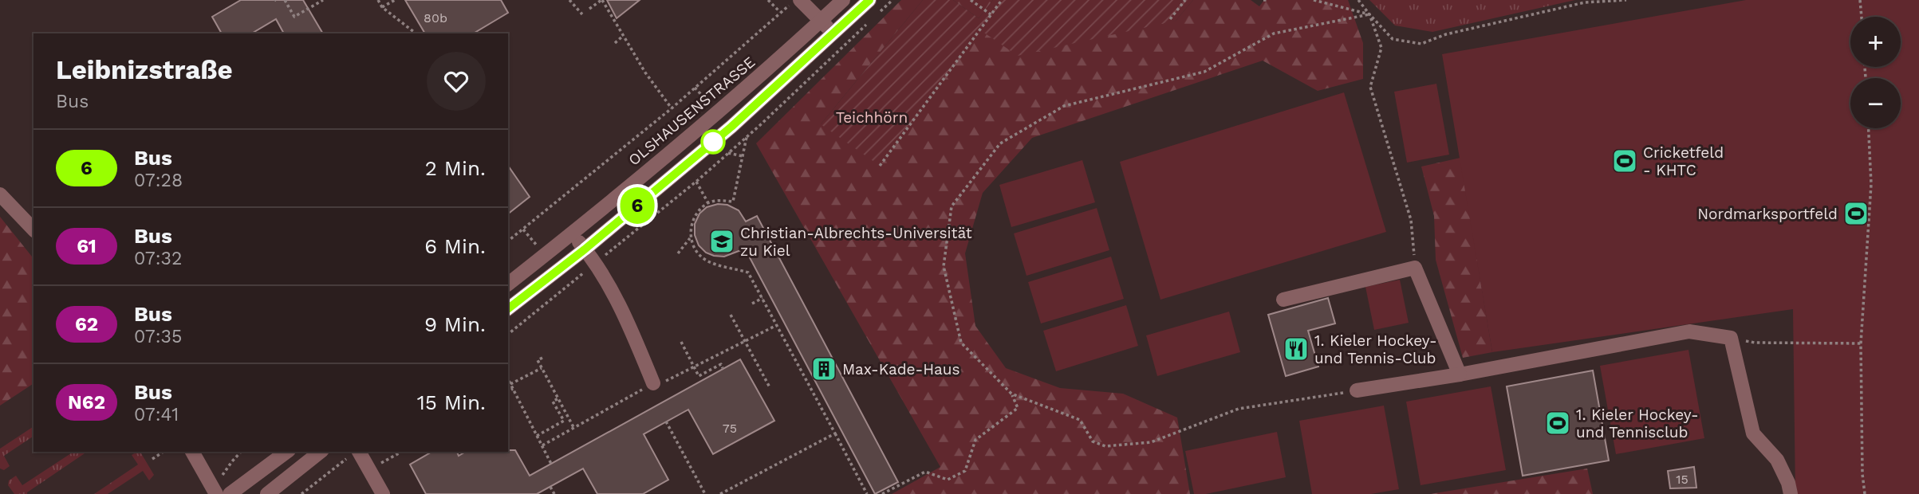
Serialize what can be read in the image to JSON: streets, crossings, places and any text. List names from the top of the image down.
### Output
{
  "streets": {
    "street": ["OLSHAUSENSTRASSE"]
  },
  "parks": ["Teichhörn"],
  "places": {
    "sports": ["Cricketfeld - KHTC", "Nordmarksportfeld", "1. Kieler Hockey- und Tennisclub"],
    "school or university": ["Christian-Albrechts-Universität zu Kiel"],
    "restaurant": ["1. Kieler Hockey- und Tennis-Club"],
    "building": ["Max-Kade-Haus"]
  },
  "lines": ["bus line 6"],
  "house_numbers": ["80b", "75", "15"],
  "page": {
    "on_map": "6",
    "map_buttons": ["+", "−"],
    "heading": ["Leibnizstraße", "Bus"],
    "list": [
      {
        "mark": "6",
        "name": "Bus",
        "note": "07:28",
        "value": "2 Min."
      },
      {
        "mark": "61",
        "name": "Bus",
        "note": "07:32",
        "value": "6 Min."
      },
      {
        "mark": "62",
        "name": "Bus",
        "note": "07:35",
        "value": "9 Min."
      },
      {
        "mark": "N62",
        "name": "Bus",
        "note": "07:41",
        "value": "15 Min."
      }
    ]
  }
}
